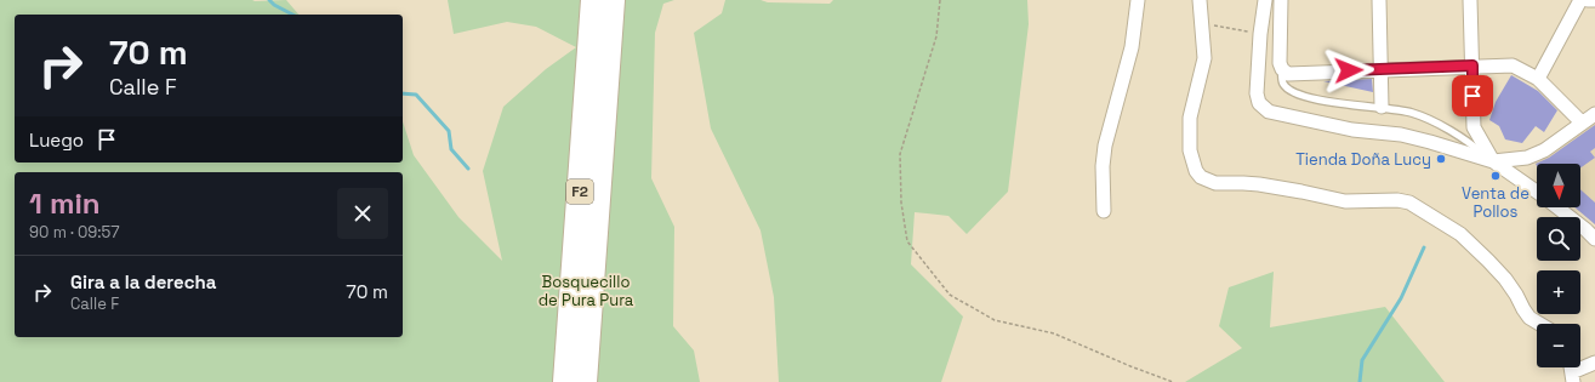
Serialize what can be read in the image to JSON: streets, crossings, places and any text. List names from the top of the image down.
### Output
{
  "streets": {
    "highway": ["F2"]
  },
  "parks": ["Bosquecillo de Pura Pura"],
  "places": ["Tienda Doña Lucy", "Venta de Pollos"],
  "north": "bottom",
  "page": {
    "turn": ["70 m", "Calle F"],
    "then": "Luego",
    "map_buttons": ["+", "−"],
    "heading": ["1 min", "90 m · 09:57"],
    "list": [
      {
        "name": "Gira a la derecha",
        "note": "Calle F",
        "value": "70 m"
      }
    ]
  }
}
